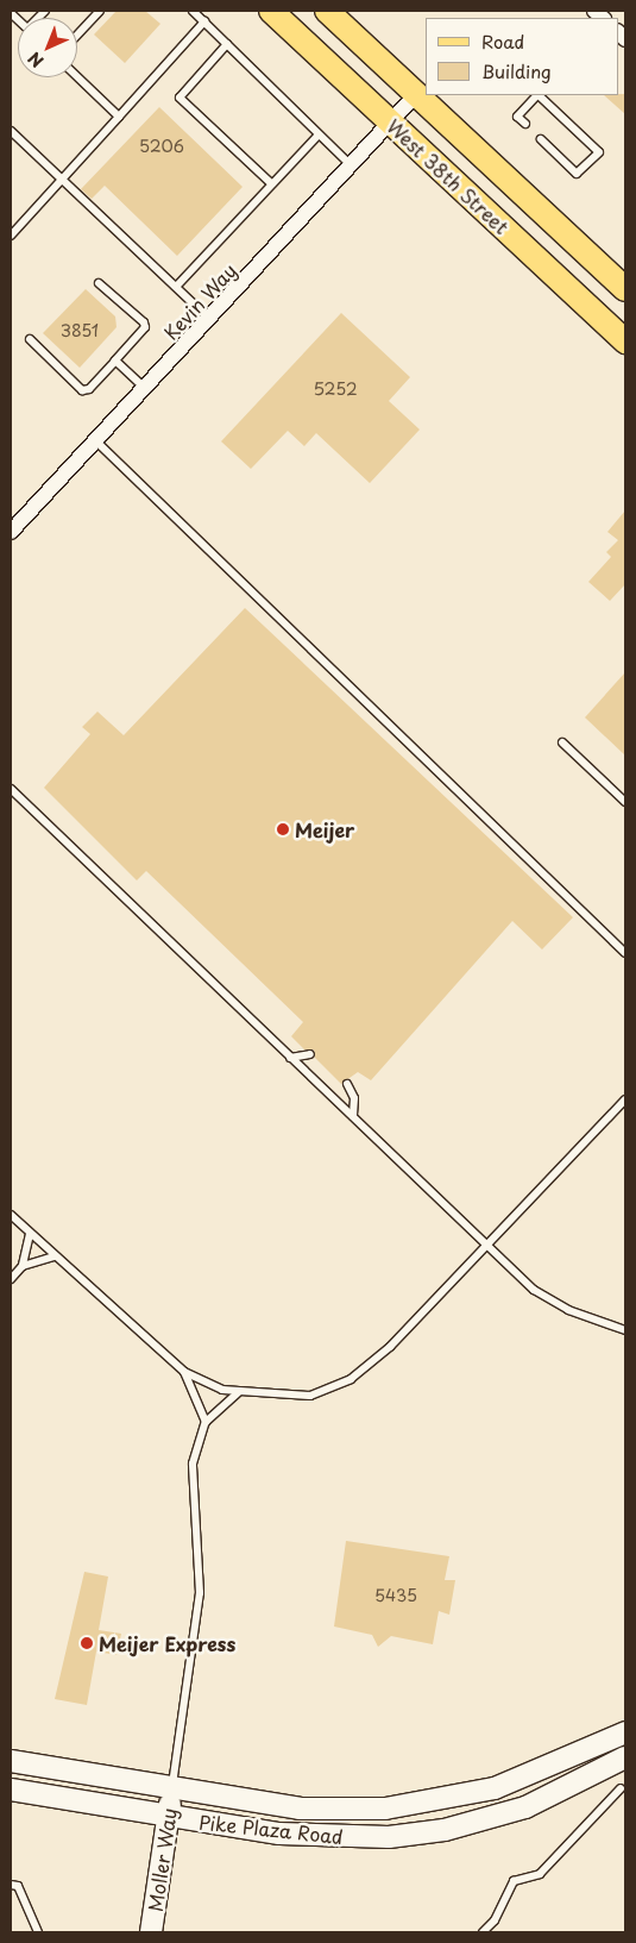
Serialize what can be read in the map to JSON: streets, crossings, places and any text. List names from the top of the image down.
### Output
{
  "streets": {
    "main road": ["West 38th Street", "Pike Plaza Road", "Moller Way"],
    "street": ["Kevin Way"]
  },
  "crossings": [
    ["West 38th Street", "Kevin Way"],
    ["Pike Plaza Road", "Moller Way"]
  ],
  "places": ["Meijer", "Meijer Express"],
  "house_numbers": [
    "5206",
    "3851",
    "5252",
    "5435"
  ],
  "legend": ["Road", "Building"],
  "north": "bottom left"
}
